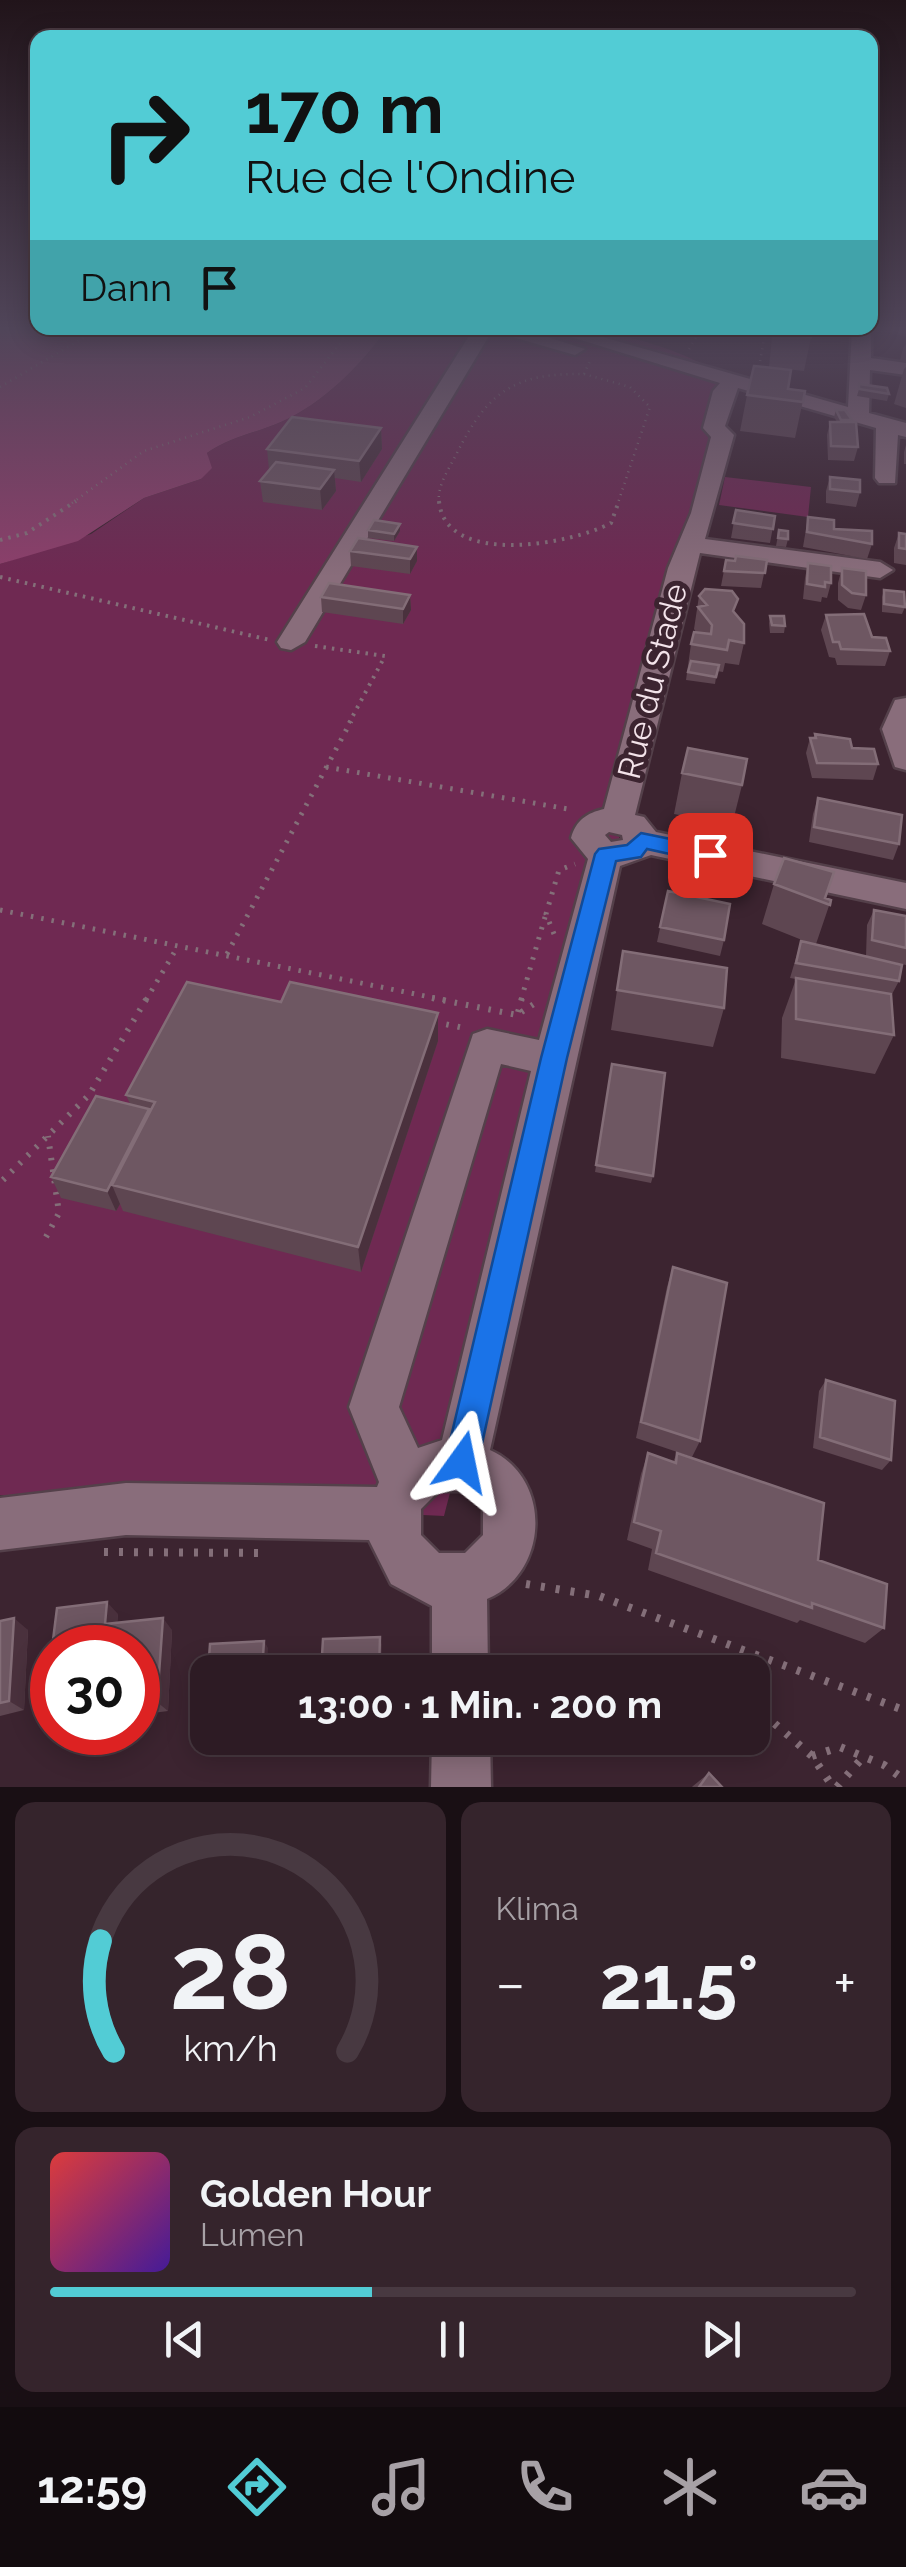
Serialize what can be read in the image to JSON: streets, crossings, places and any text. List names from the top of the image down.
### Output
{
  "streets": {
    "street": ["Rue du Stade"]
  },
  "page": {
    "turn": ["170 m", "Rue de l'Ondine"],
    "then": "Dann",
    "limit": "30",
    "trip": "13:00 · 1 Min. · 200 m",
    "tile": "Klima",
    "heat": ["−", "21.5°", "+"],
    "song": ["Golden Hour", "Lumen"],
    "tabs": "12:59",
    "gauge": ["28", "km/h"]
  }
}
